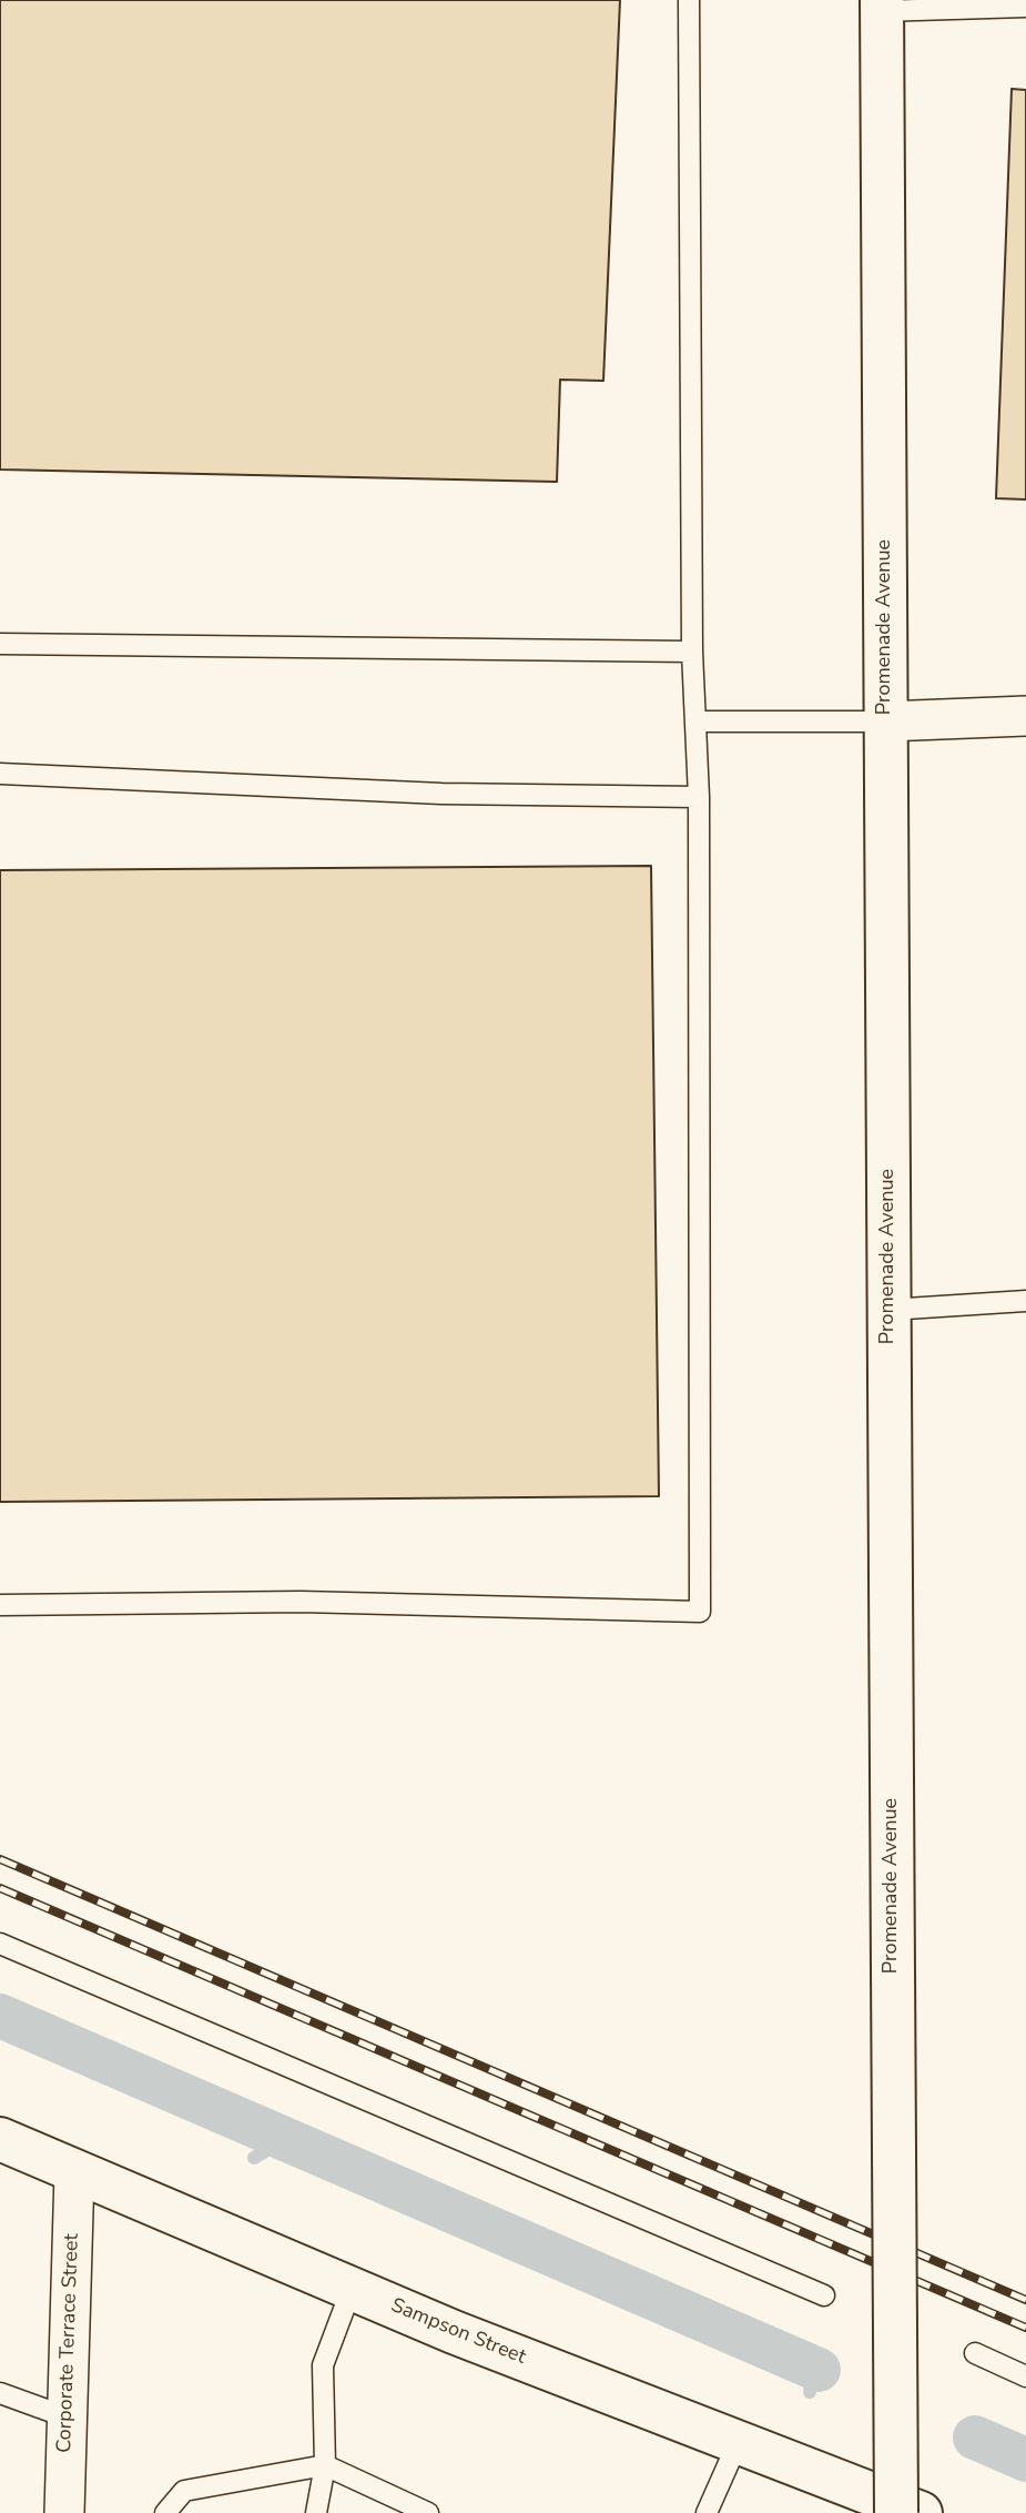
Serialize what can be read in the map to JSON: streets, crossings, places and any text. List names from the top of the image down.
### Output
{
  "streets": {
    "main road": ["Promenade Avenue", "Sampson Street"],
    "street": ["Corporate Terrace Street"]
  },
  "crossings": [
    ["Sampson Street", "Corporate Terrace Street"]
  ]
}
